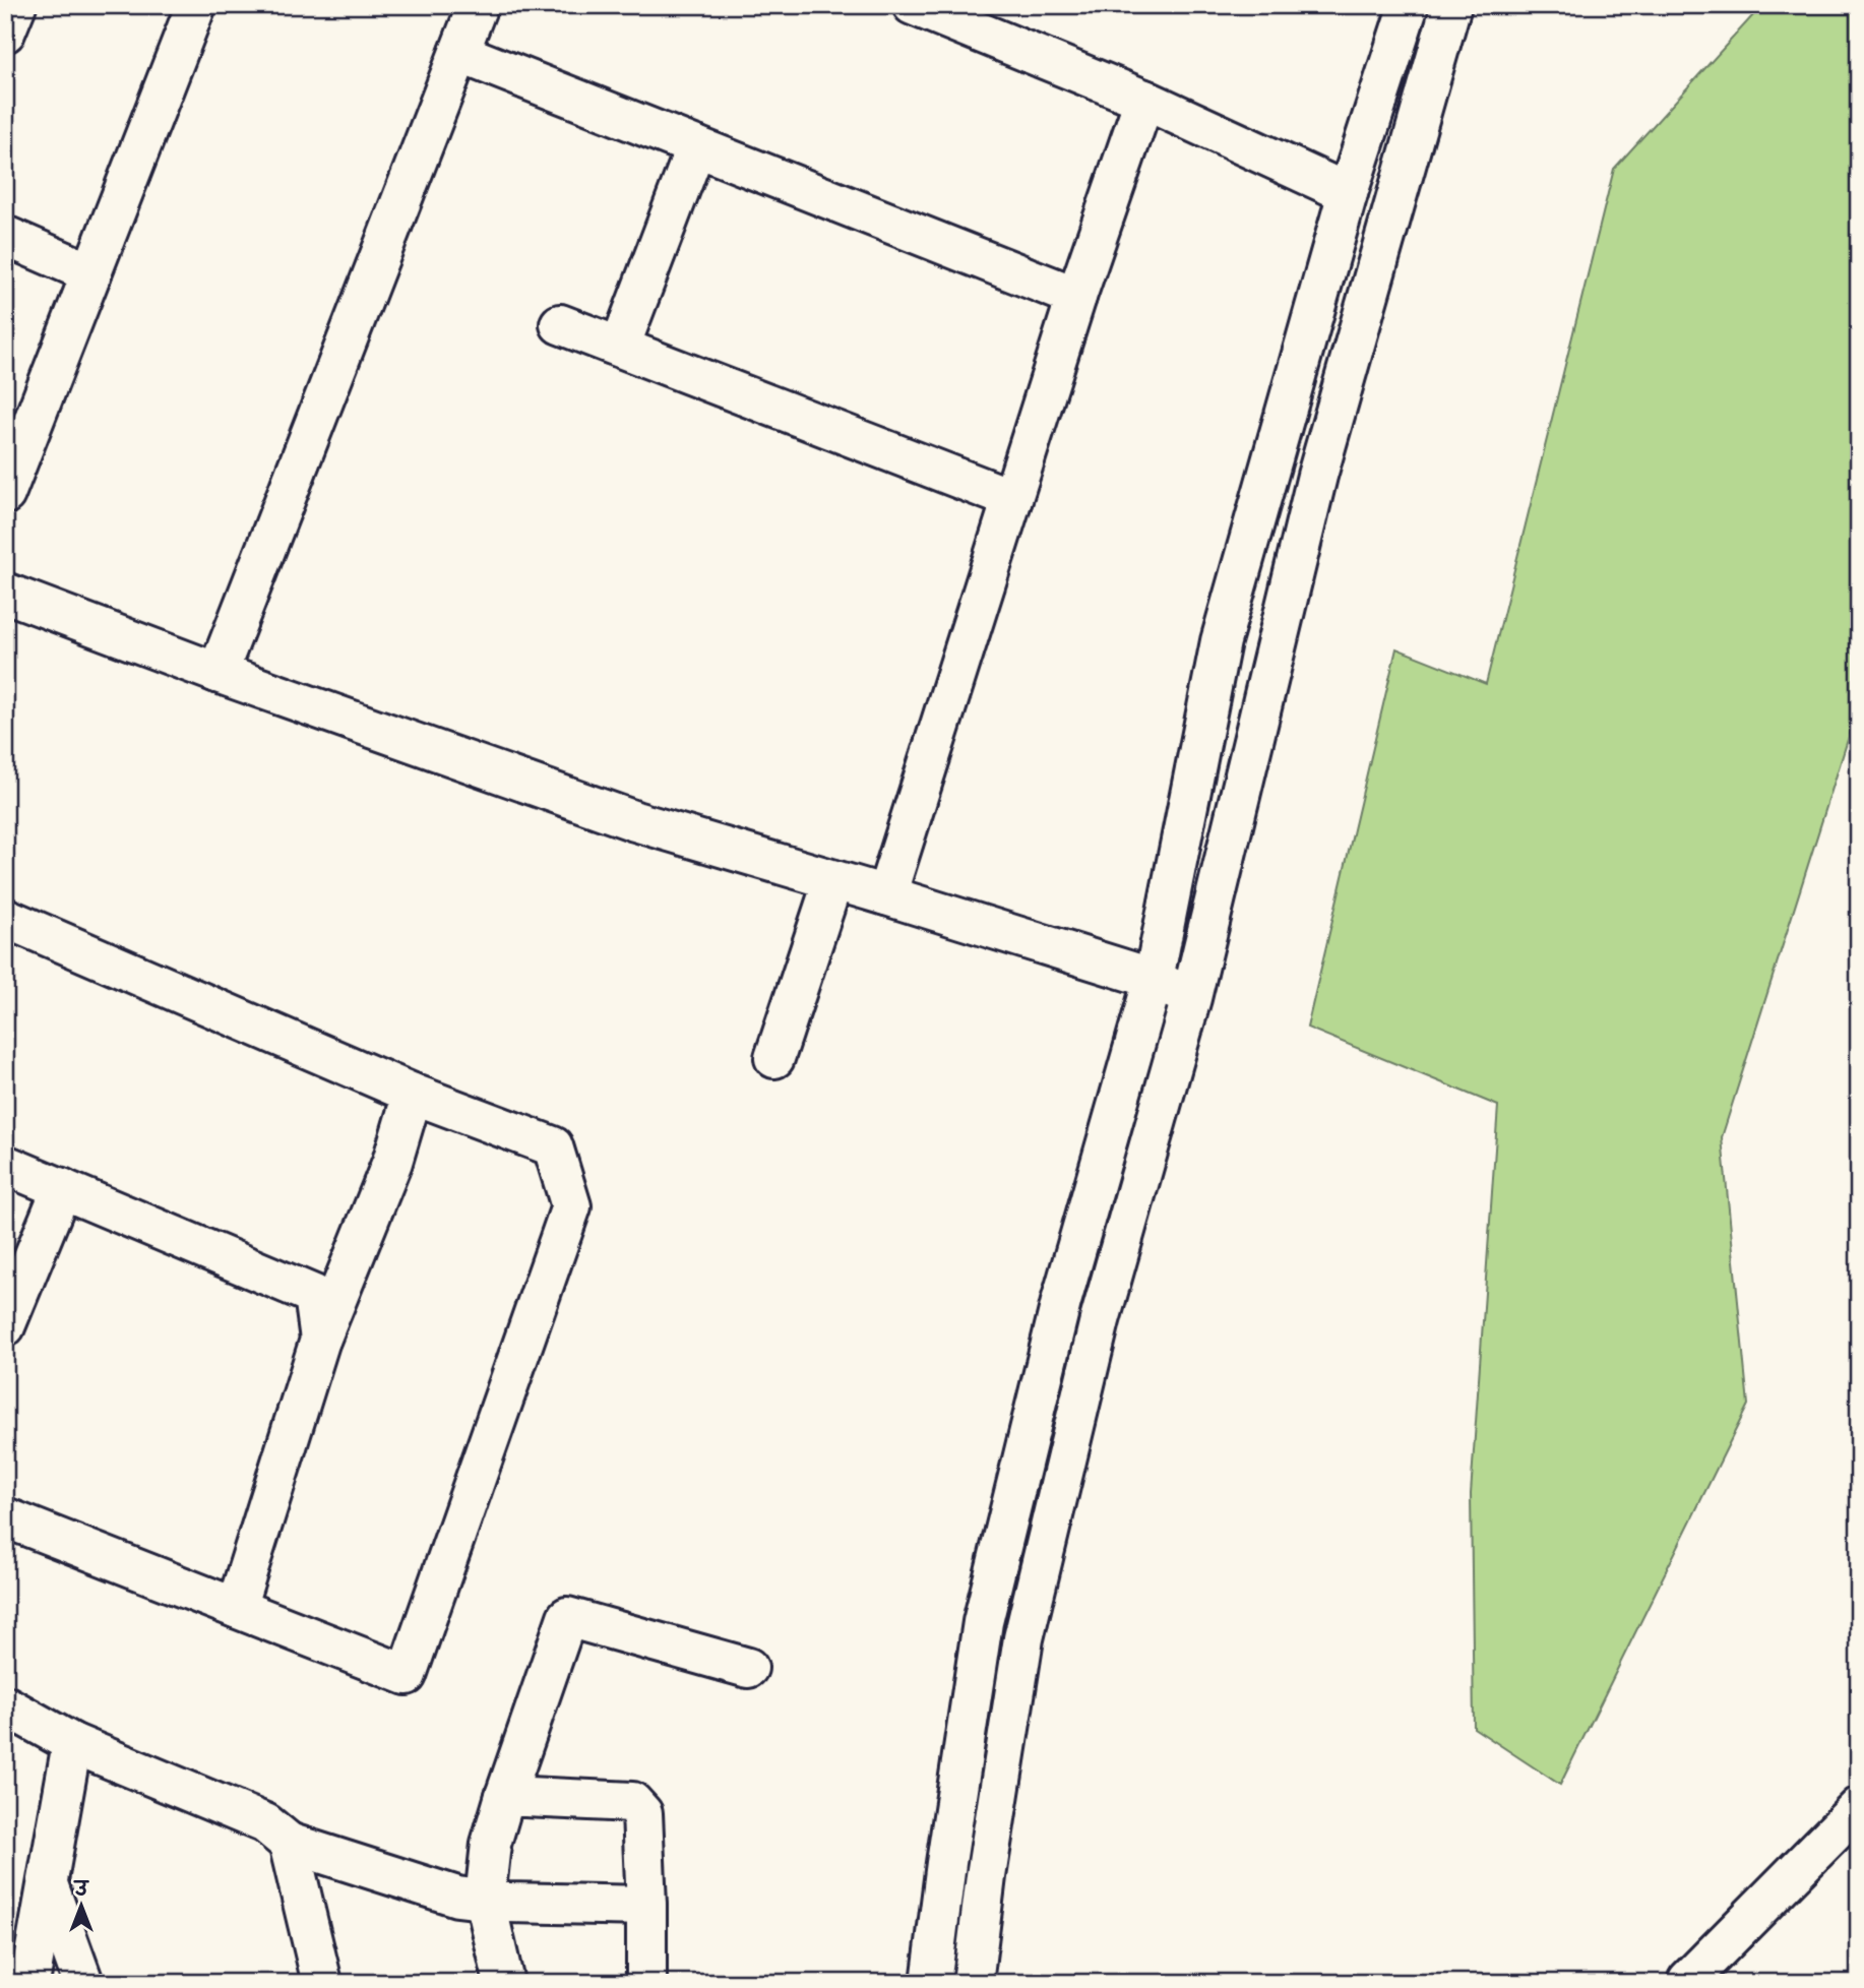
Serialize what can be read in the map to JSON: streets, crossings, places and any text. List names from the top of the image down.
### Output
{
  "north": "top"
}
